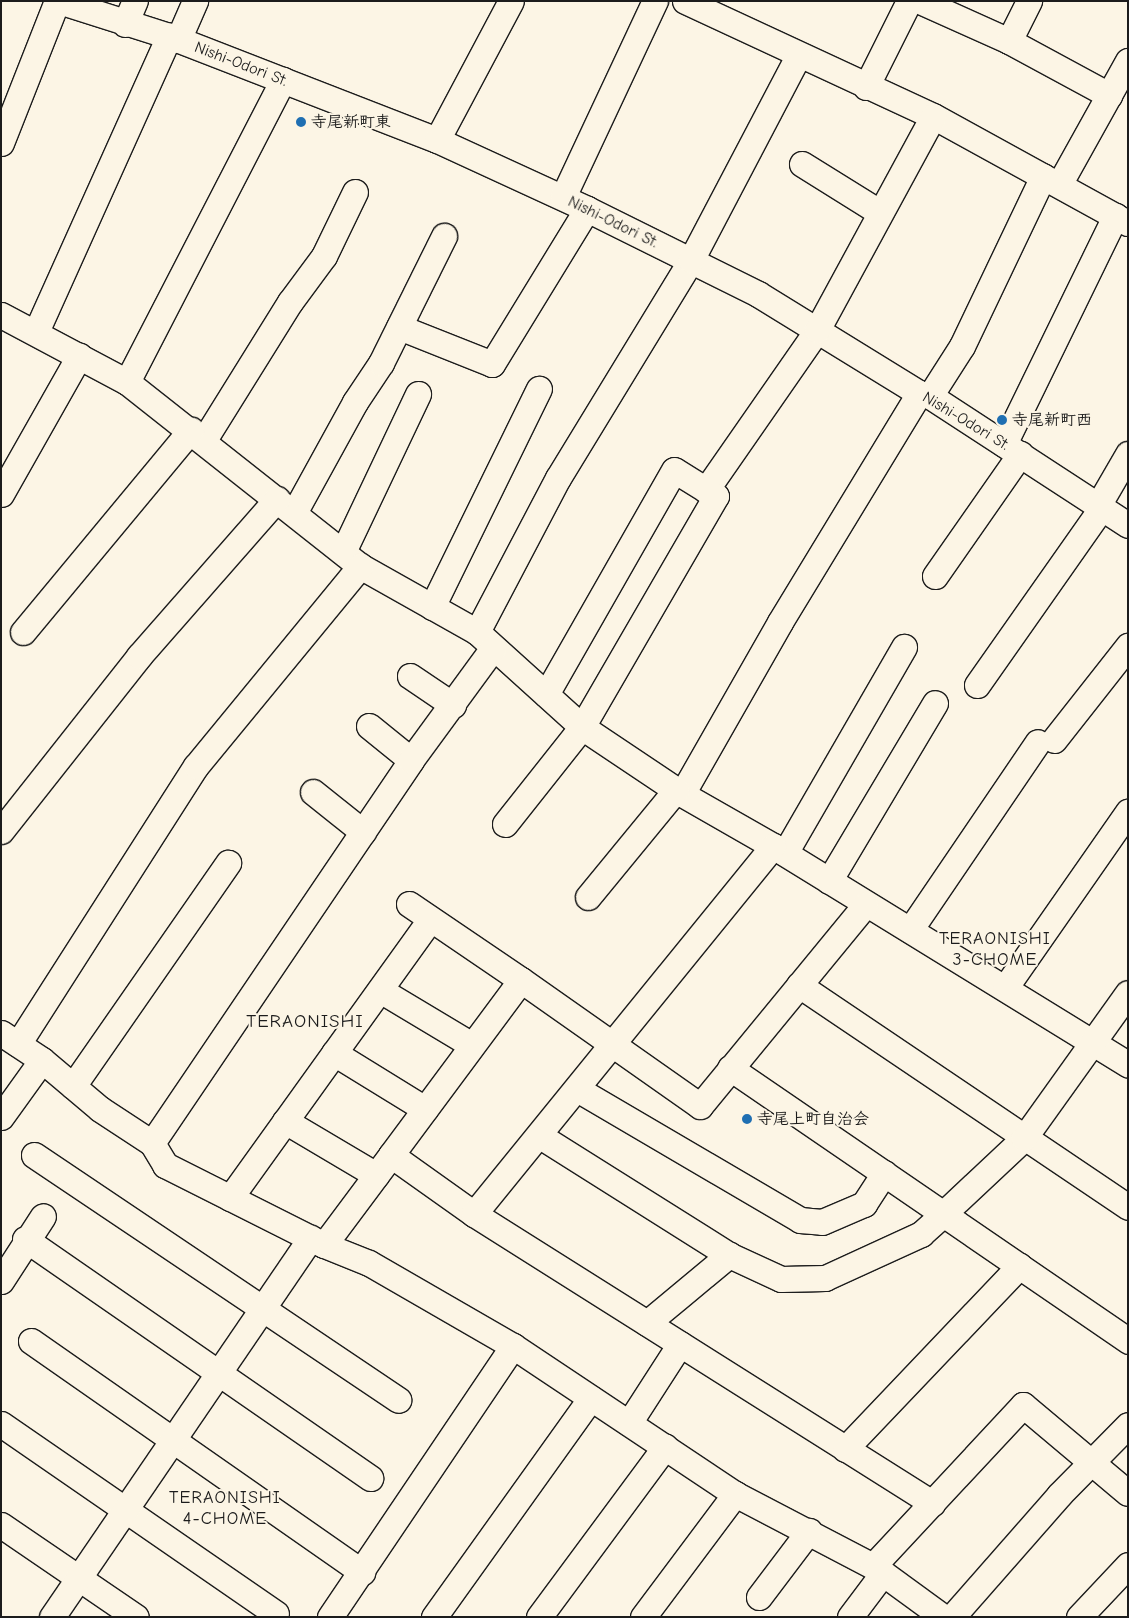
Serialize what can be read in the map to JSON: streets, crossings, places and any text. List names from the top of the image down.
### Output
{
  "streets": {
    "street": ["Nishi-Odori St."]
  },
  "districts": ["TERAONISHI 3-CHOME", "TERAONISHI", "TERAONISHI 4-CHOME"],
  "places": ["寺尾新町東", "寺尾新町西", "寺尾上町自治会"]
}
